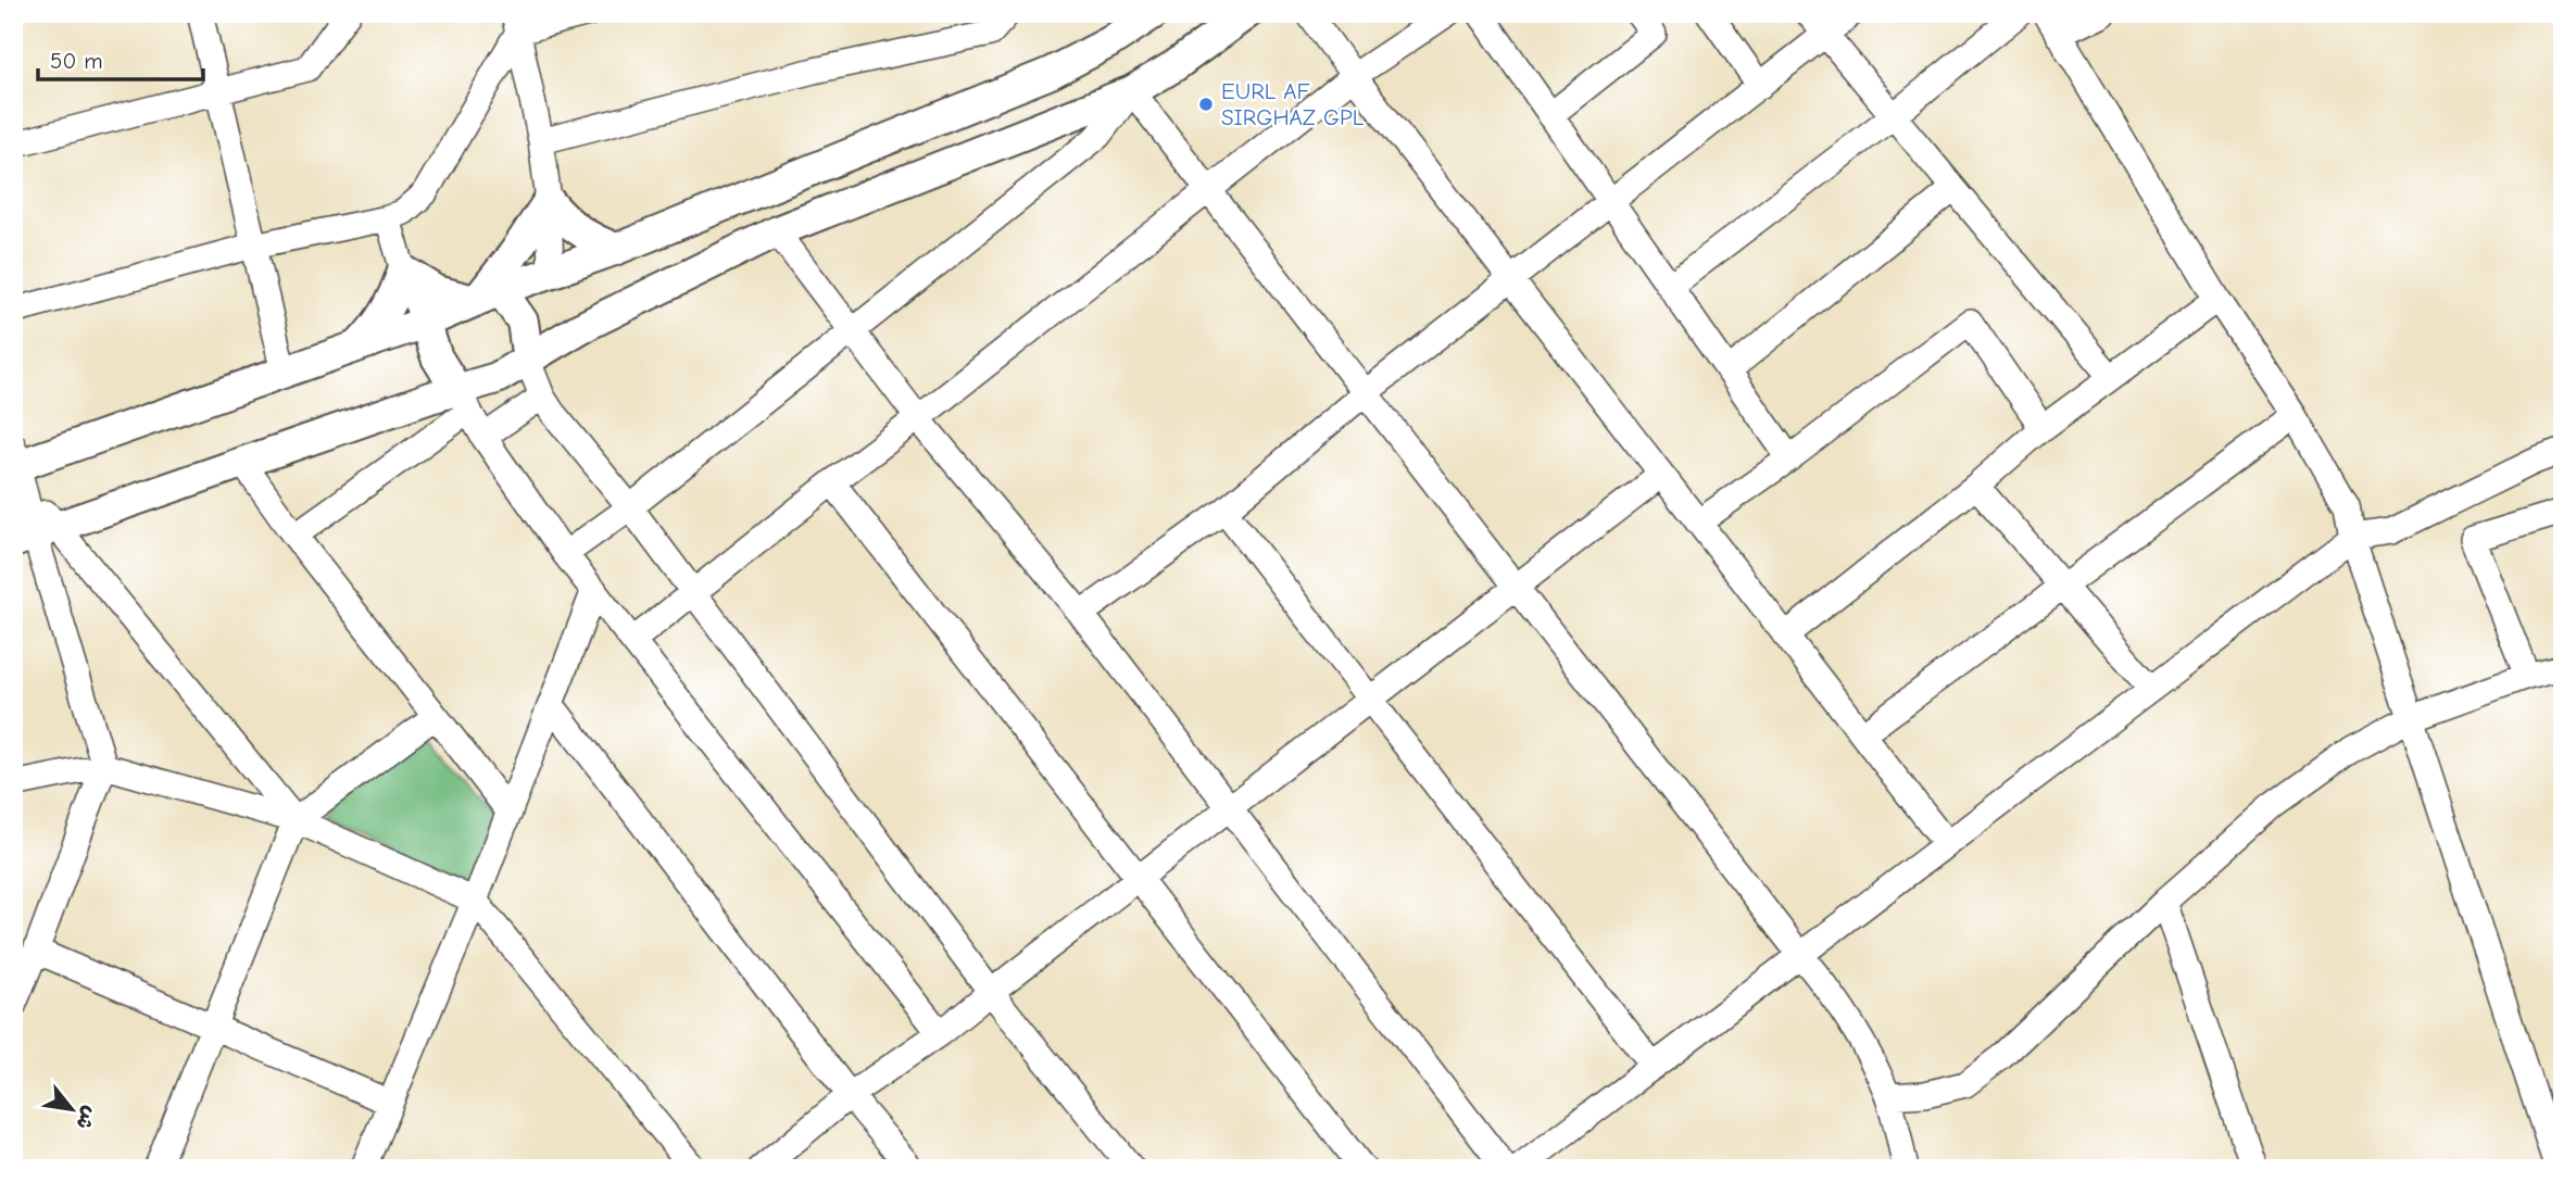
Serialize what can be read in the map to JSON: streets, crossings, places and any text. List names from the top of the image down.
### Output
{
  "places": ["EURL AF SIRGHAZ GPL"],
  "scale_bar": "50 m",
  "north": "bottom right"
}
